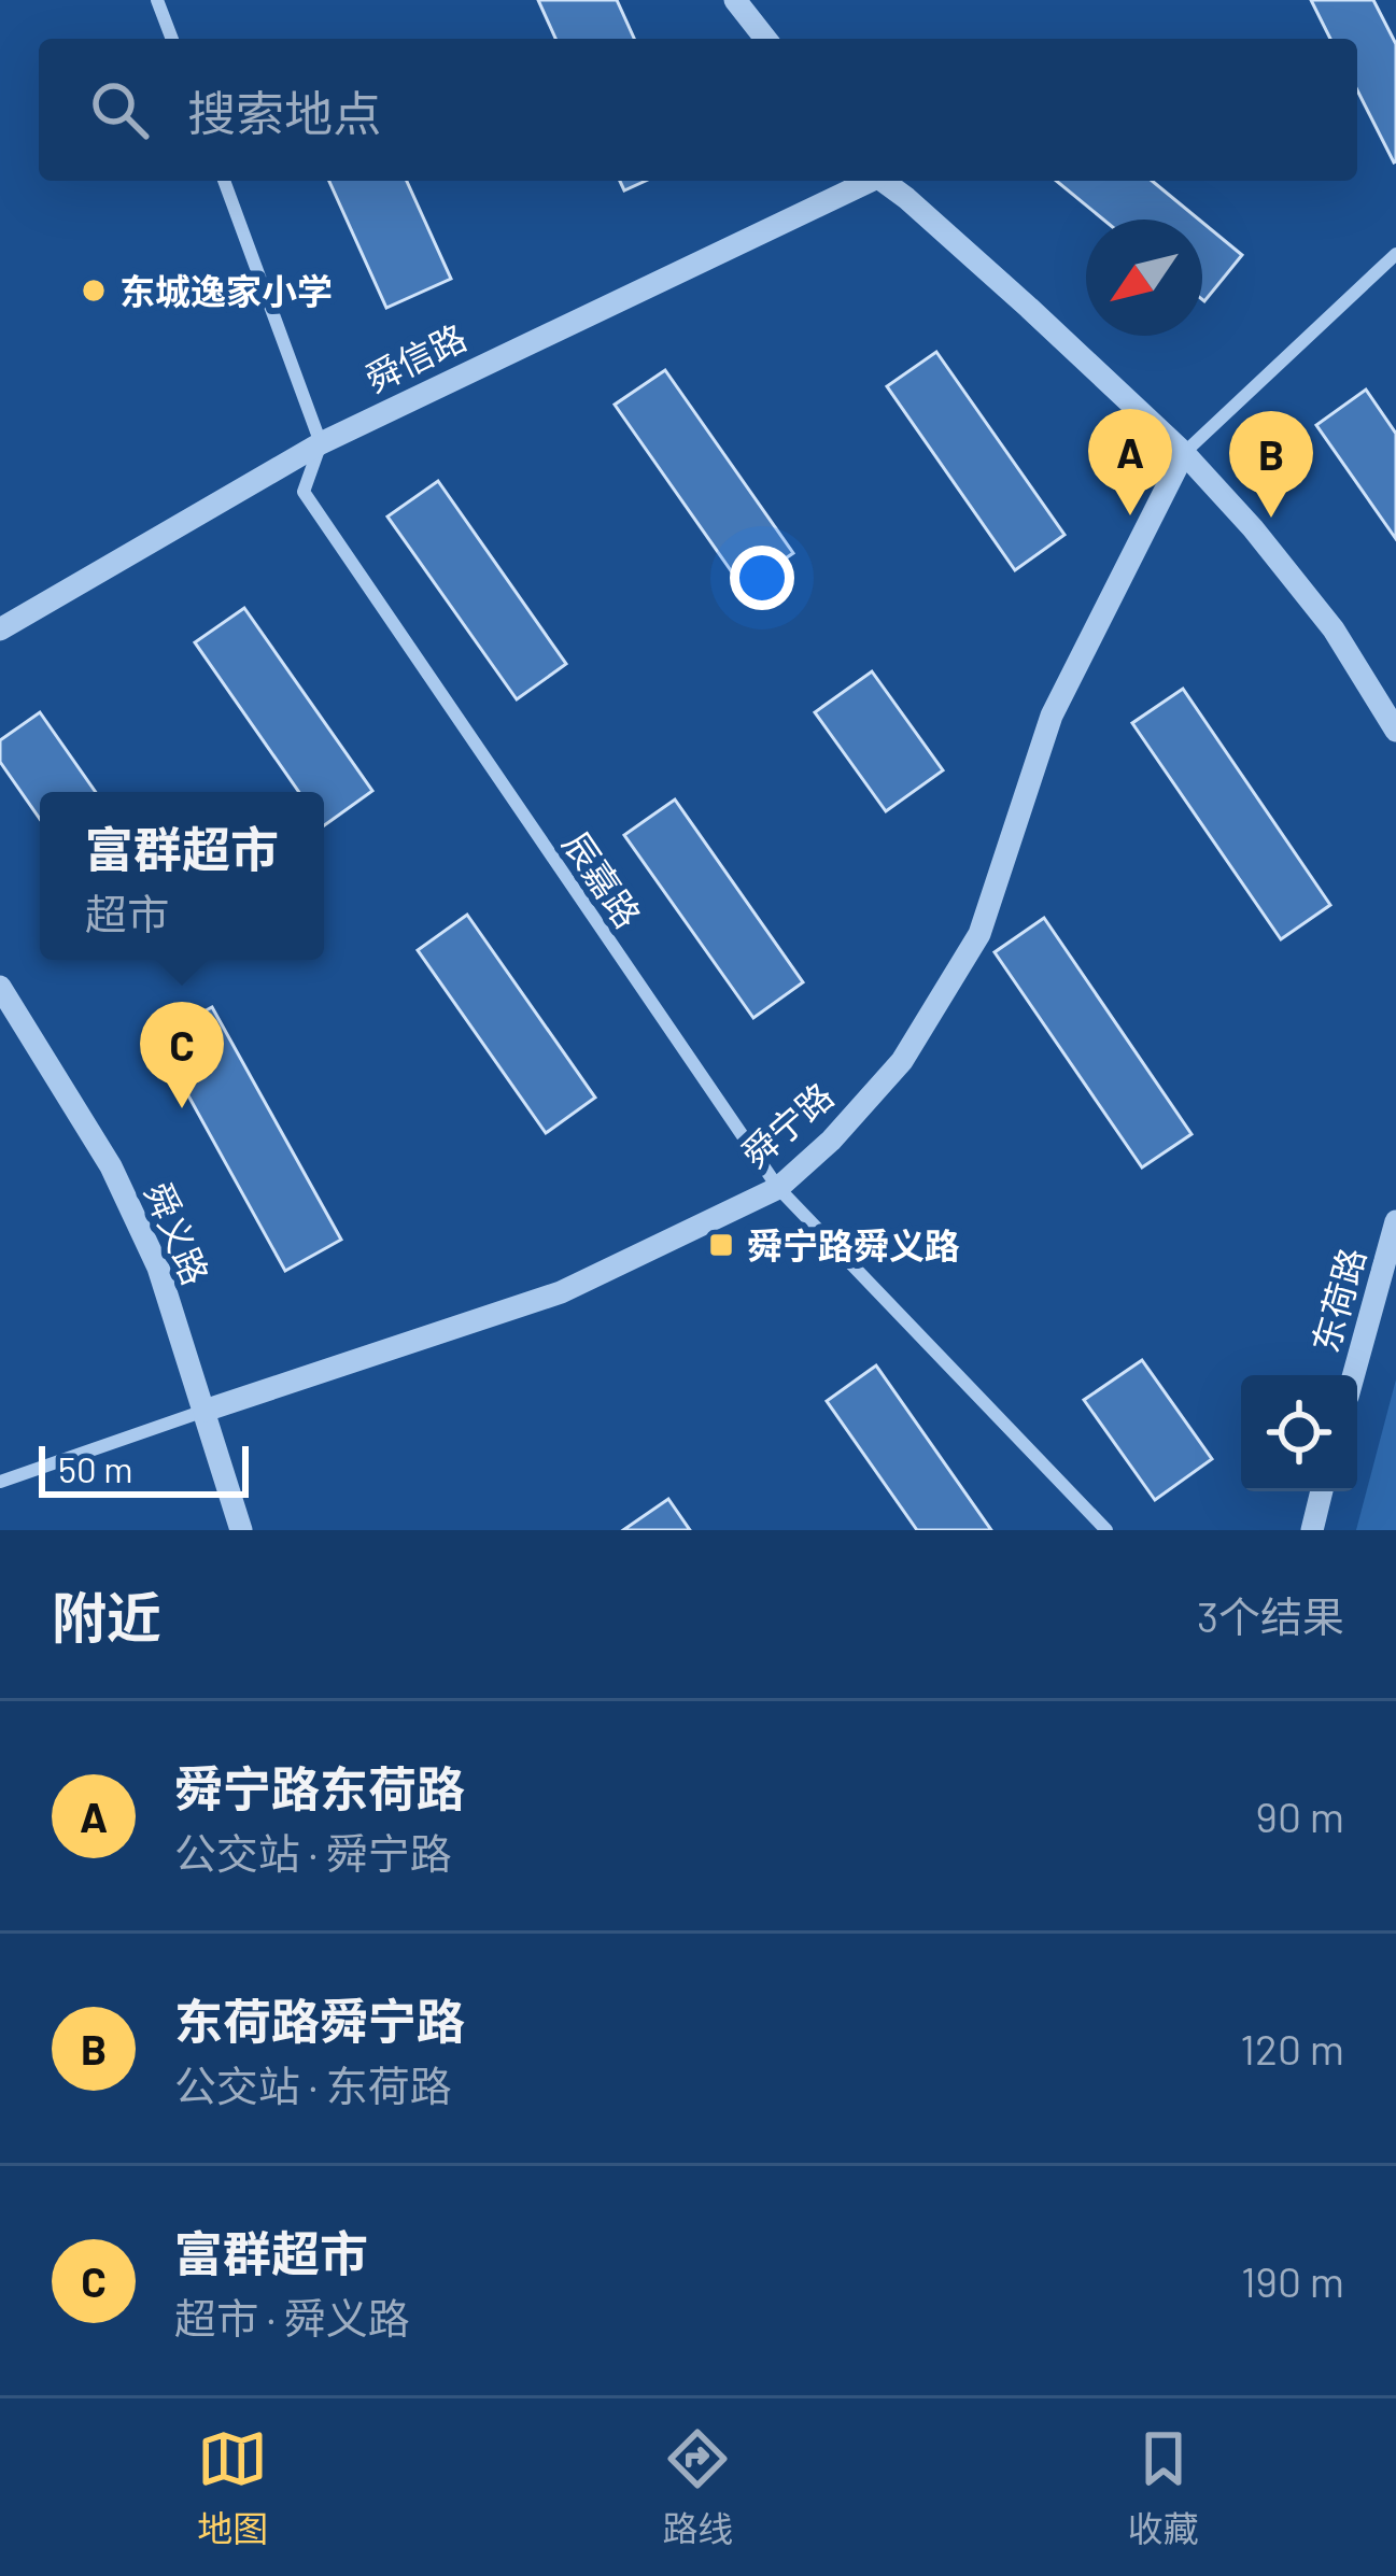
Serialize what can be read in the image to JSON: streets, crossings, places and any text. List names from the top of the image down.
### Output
{
  "streets": {
    "street": [
      "舜信路",
      "辰嘉路",
      "舜宁路",
      "舜义路",
      "东荷路"
    ]
  },
  "crossings": [
    ["舜信路", "辰嘉路"],
    ["辰嘉路", "舜宁路"],
    ["舜宁路", "舜义路"]
  ],
  "places": {
    "other": ["东城逸家小学"],
    "transit": ["舜宁路舜义路"]
  },
  "scale_bar": "50 m",
  "north": "bottom left",
  "page": {
    "search": "搜索地点",
    "pins": ["A", "B", "C"],
    "popup": ["富群超市", "超市"],
    "scale": "50 m",
    "heading": ["附近", "3个结果"],
    "list": [
      {
        "mark": "A",
        "name": "舜宁路东荷路",
        "note": "公交站 · 舜宁路",
        "value": "90 m"
      },
      {
        "mark": "B",
        "name": "东荷路舜宁路",
        "note": "公交站 · 东荷路",
        "value": "120 m"
      },
      {
        "mark": "C",
        "name": "富群超市",
        "note": "超市 · 舜义路",
        "value": "190 m"
      }
    ],
    "nav": ["地图", "路线", "收藏"]
  }
}
